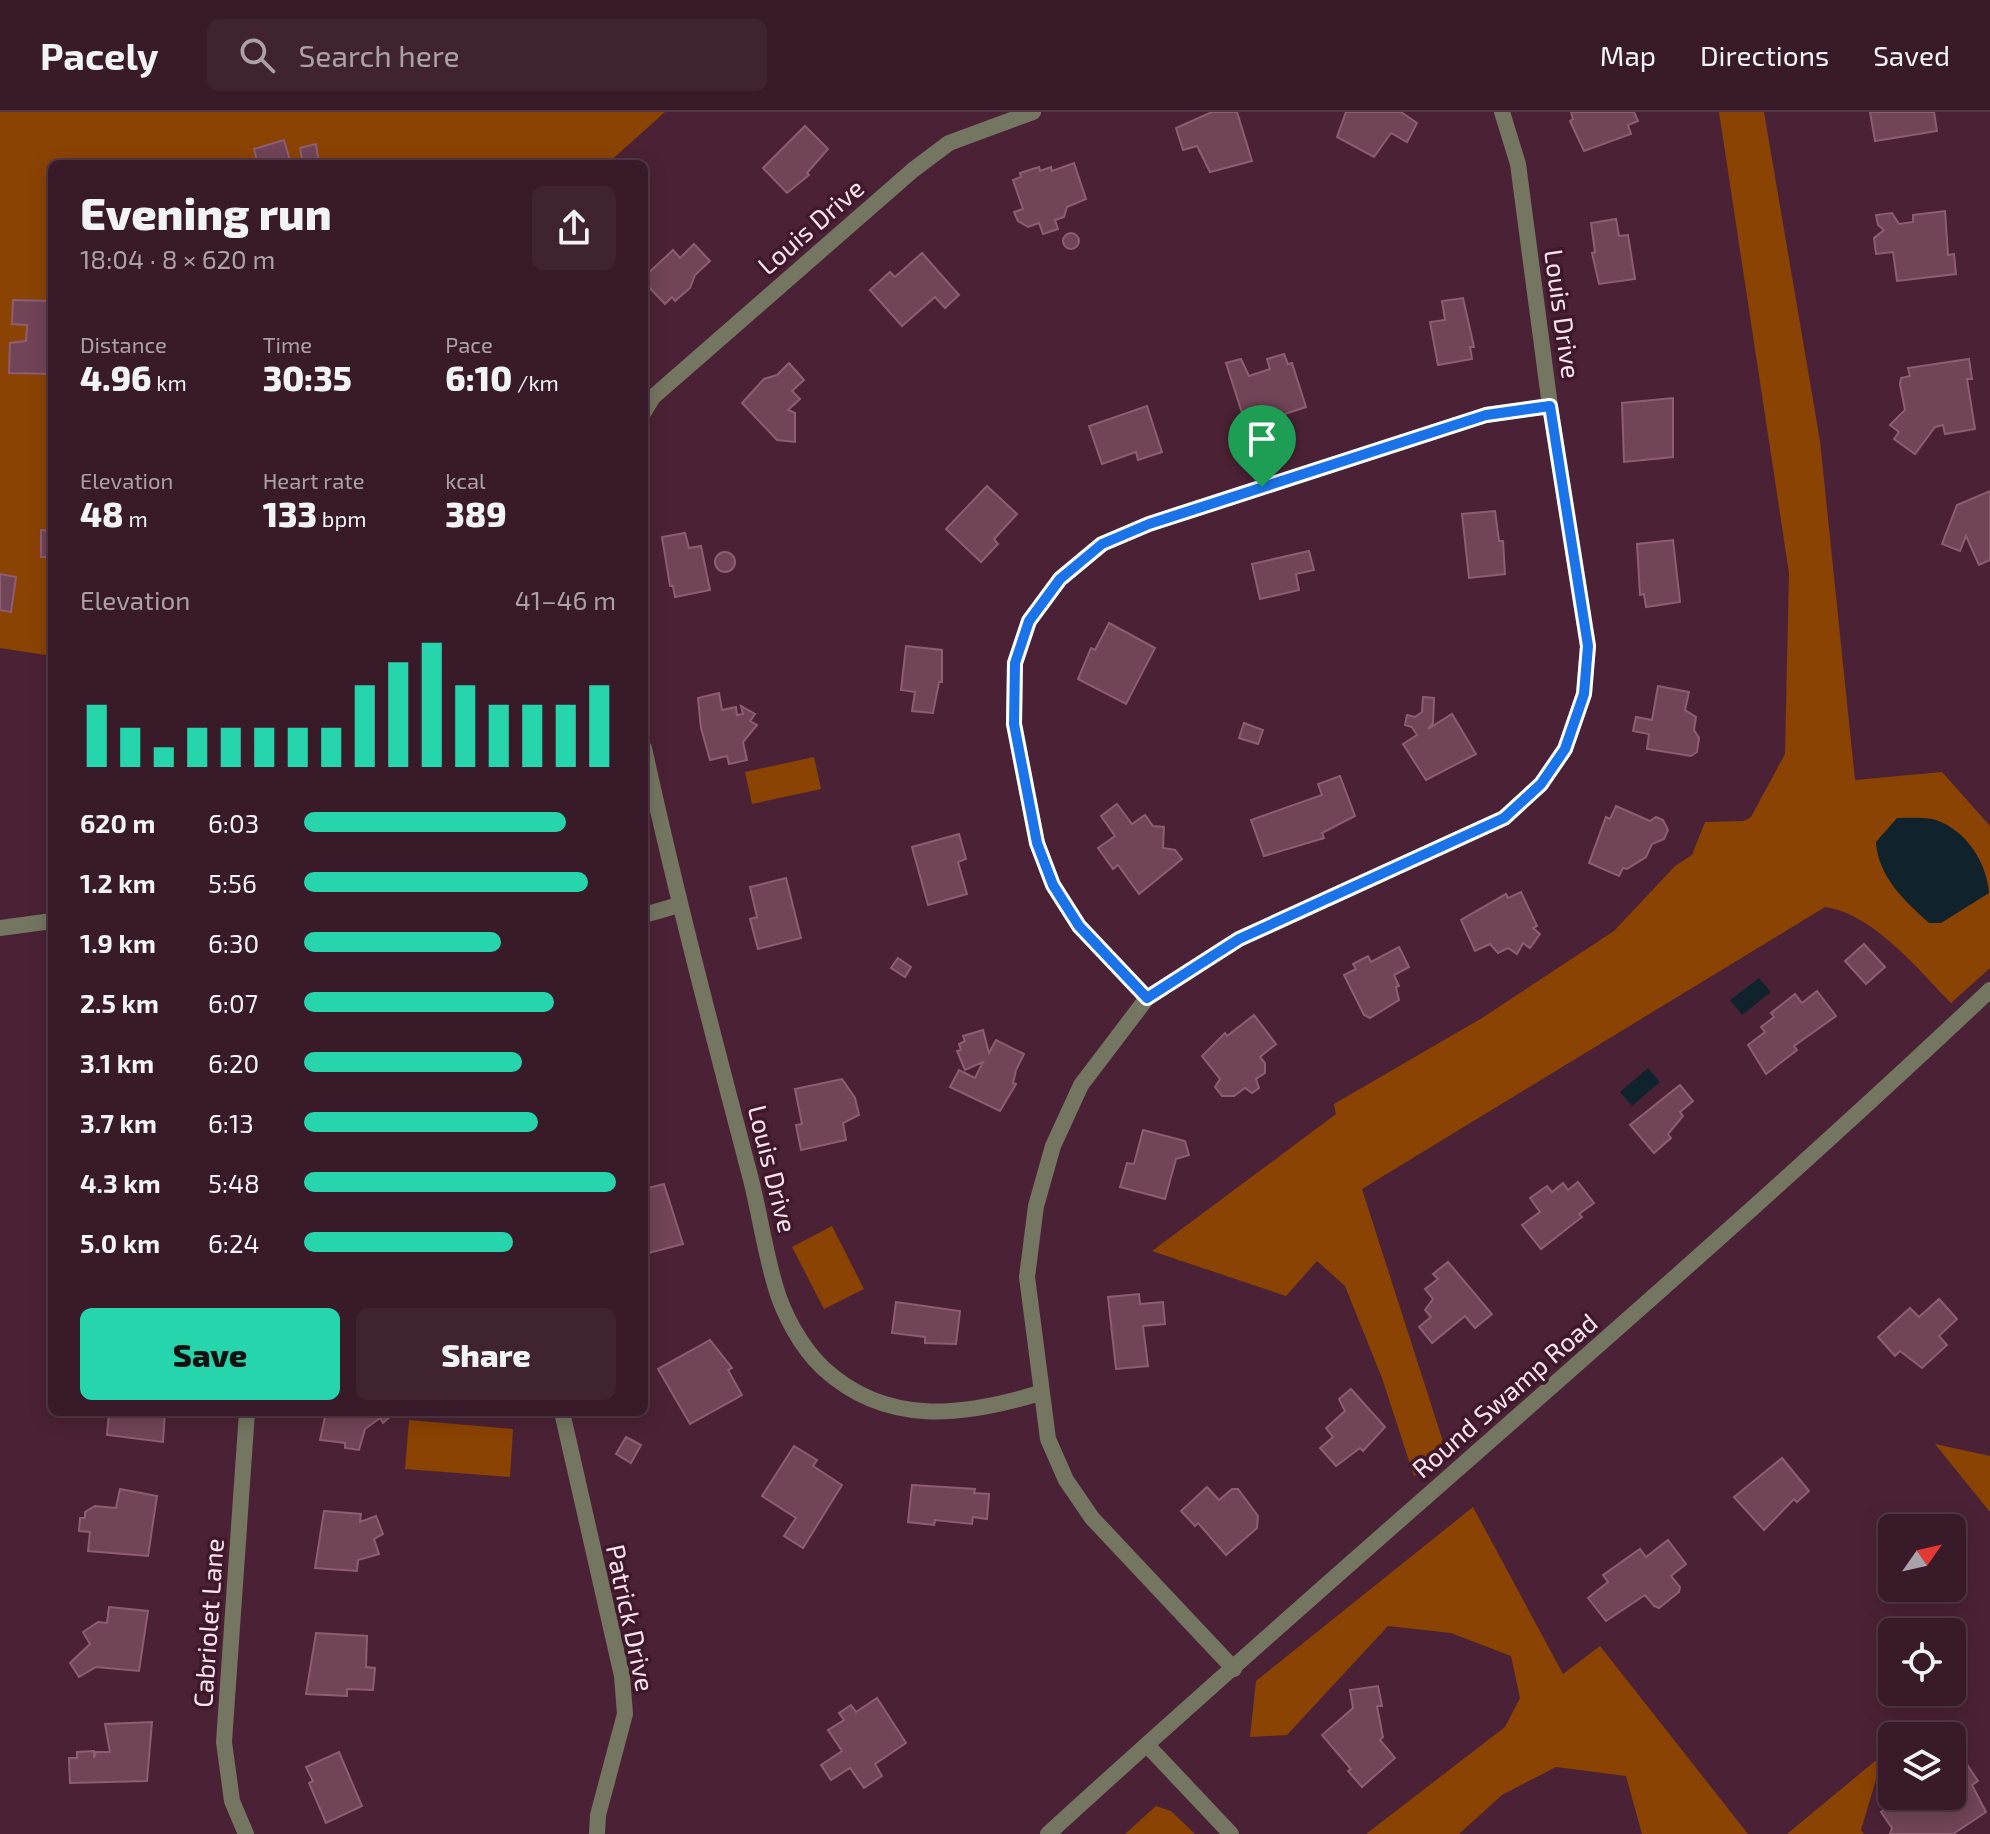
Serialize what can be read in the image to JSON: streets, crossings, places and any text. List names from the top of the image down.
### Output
{
  "streets": {
    "street": [
      "Louis Drive",
      "Round Swamp Road",
      "Patrick Drive",
      "Cabriolet Lane"
    ]
  },
  "crossings": [
    ["Louis Drive", "Round Swamp Road"]
  ],
  "north": "top right",
  "page": {
    "header": "Pacely",
    "search": "Search here",
    "nav": ["Map", "Directions", "Saved"],
    "heading": ["Evening run", "18:04 · 8 × 620 m"],
    "stats": [
      ["Distance", "4.96 km"],
      ["Time", "30:35"],
      ["Pace", "6:10 /km"],
      ["Elevation", "48 m"],
      ["Heart rate", "133 bpm"],
      ["kcal", "389"]
    ],
    "chart": ["Elevation", "41–46 m"],
    "list": [
      {
        "name": "620 m",
        "note": "6:03"
      },
      {
        "name": "1.2 km",
        "note": "5:56"
      },
      {
        "name": "1.9 km",
        "note": "6:30"
      },
      {
        "name": "2.5 km",
        "note": "6:07"
      },
      {
        "name": "3.1 km",
        "note": "6:20"
      },
      {
        "name": "3.7 km",
        "note": "6:13"
      },
      {
        "name": "4.3 km",
        "note": "5:48"
      },
      {
        "name": "5.0 km",
        "note": "6:24"
      }
    ],
    "buttons": ["Save", "Share"]
  }
}
